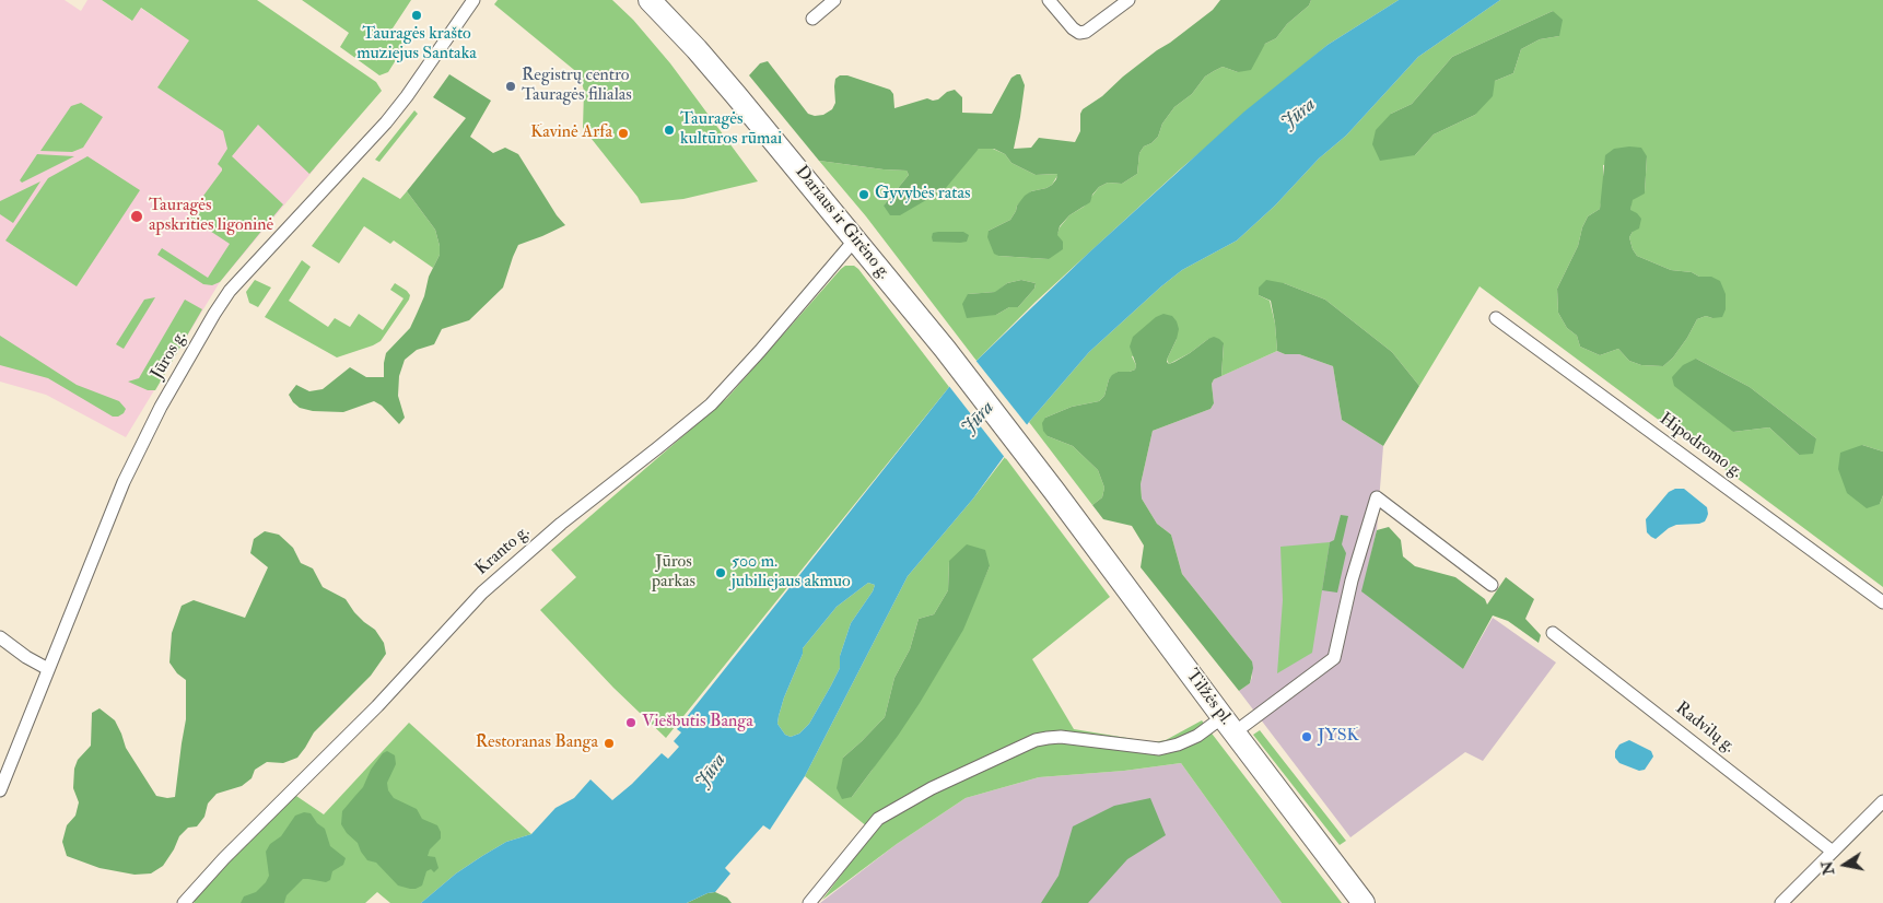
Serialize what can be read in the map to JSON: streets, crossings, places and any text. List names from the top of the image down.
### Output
{
  "streets": {
    "highway": ["Dariaus ir Girėno g.", "Tilžės pl."],
    "street": [
      "Jūros g.",
      "Hipodromo g.",
      "Kranto g.",
      "Radvilų g."
    ]
  },
  "crossings": [
    ["Dariaus ir Girėno g.", "Kranto g."],
    ["Dariaus ir Girėno g.", "Tilžės pl."]
  ],
  "water": ["Jūra"],
  "parks": ["Jūros parkas"],
  "places": [
    "Tauragės krašto muziejus Santaka",
    "Registrų centro Tauragės filialas",
    "Tauragės kultūros rūmai",
    "Kavinė Arfa",
    "Gyvybės ratas",
    "Tauragės apskrities ligoninė",
    "500 m. jubiliejaus akmuo",
    "Viešbutis Banga",
    "JYSK",
    "Restoranas Banga"
  ],
  "north": "left"
}
